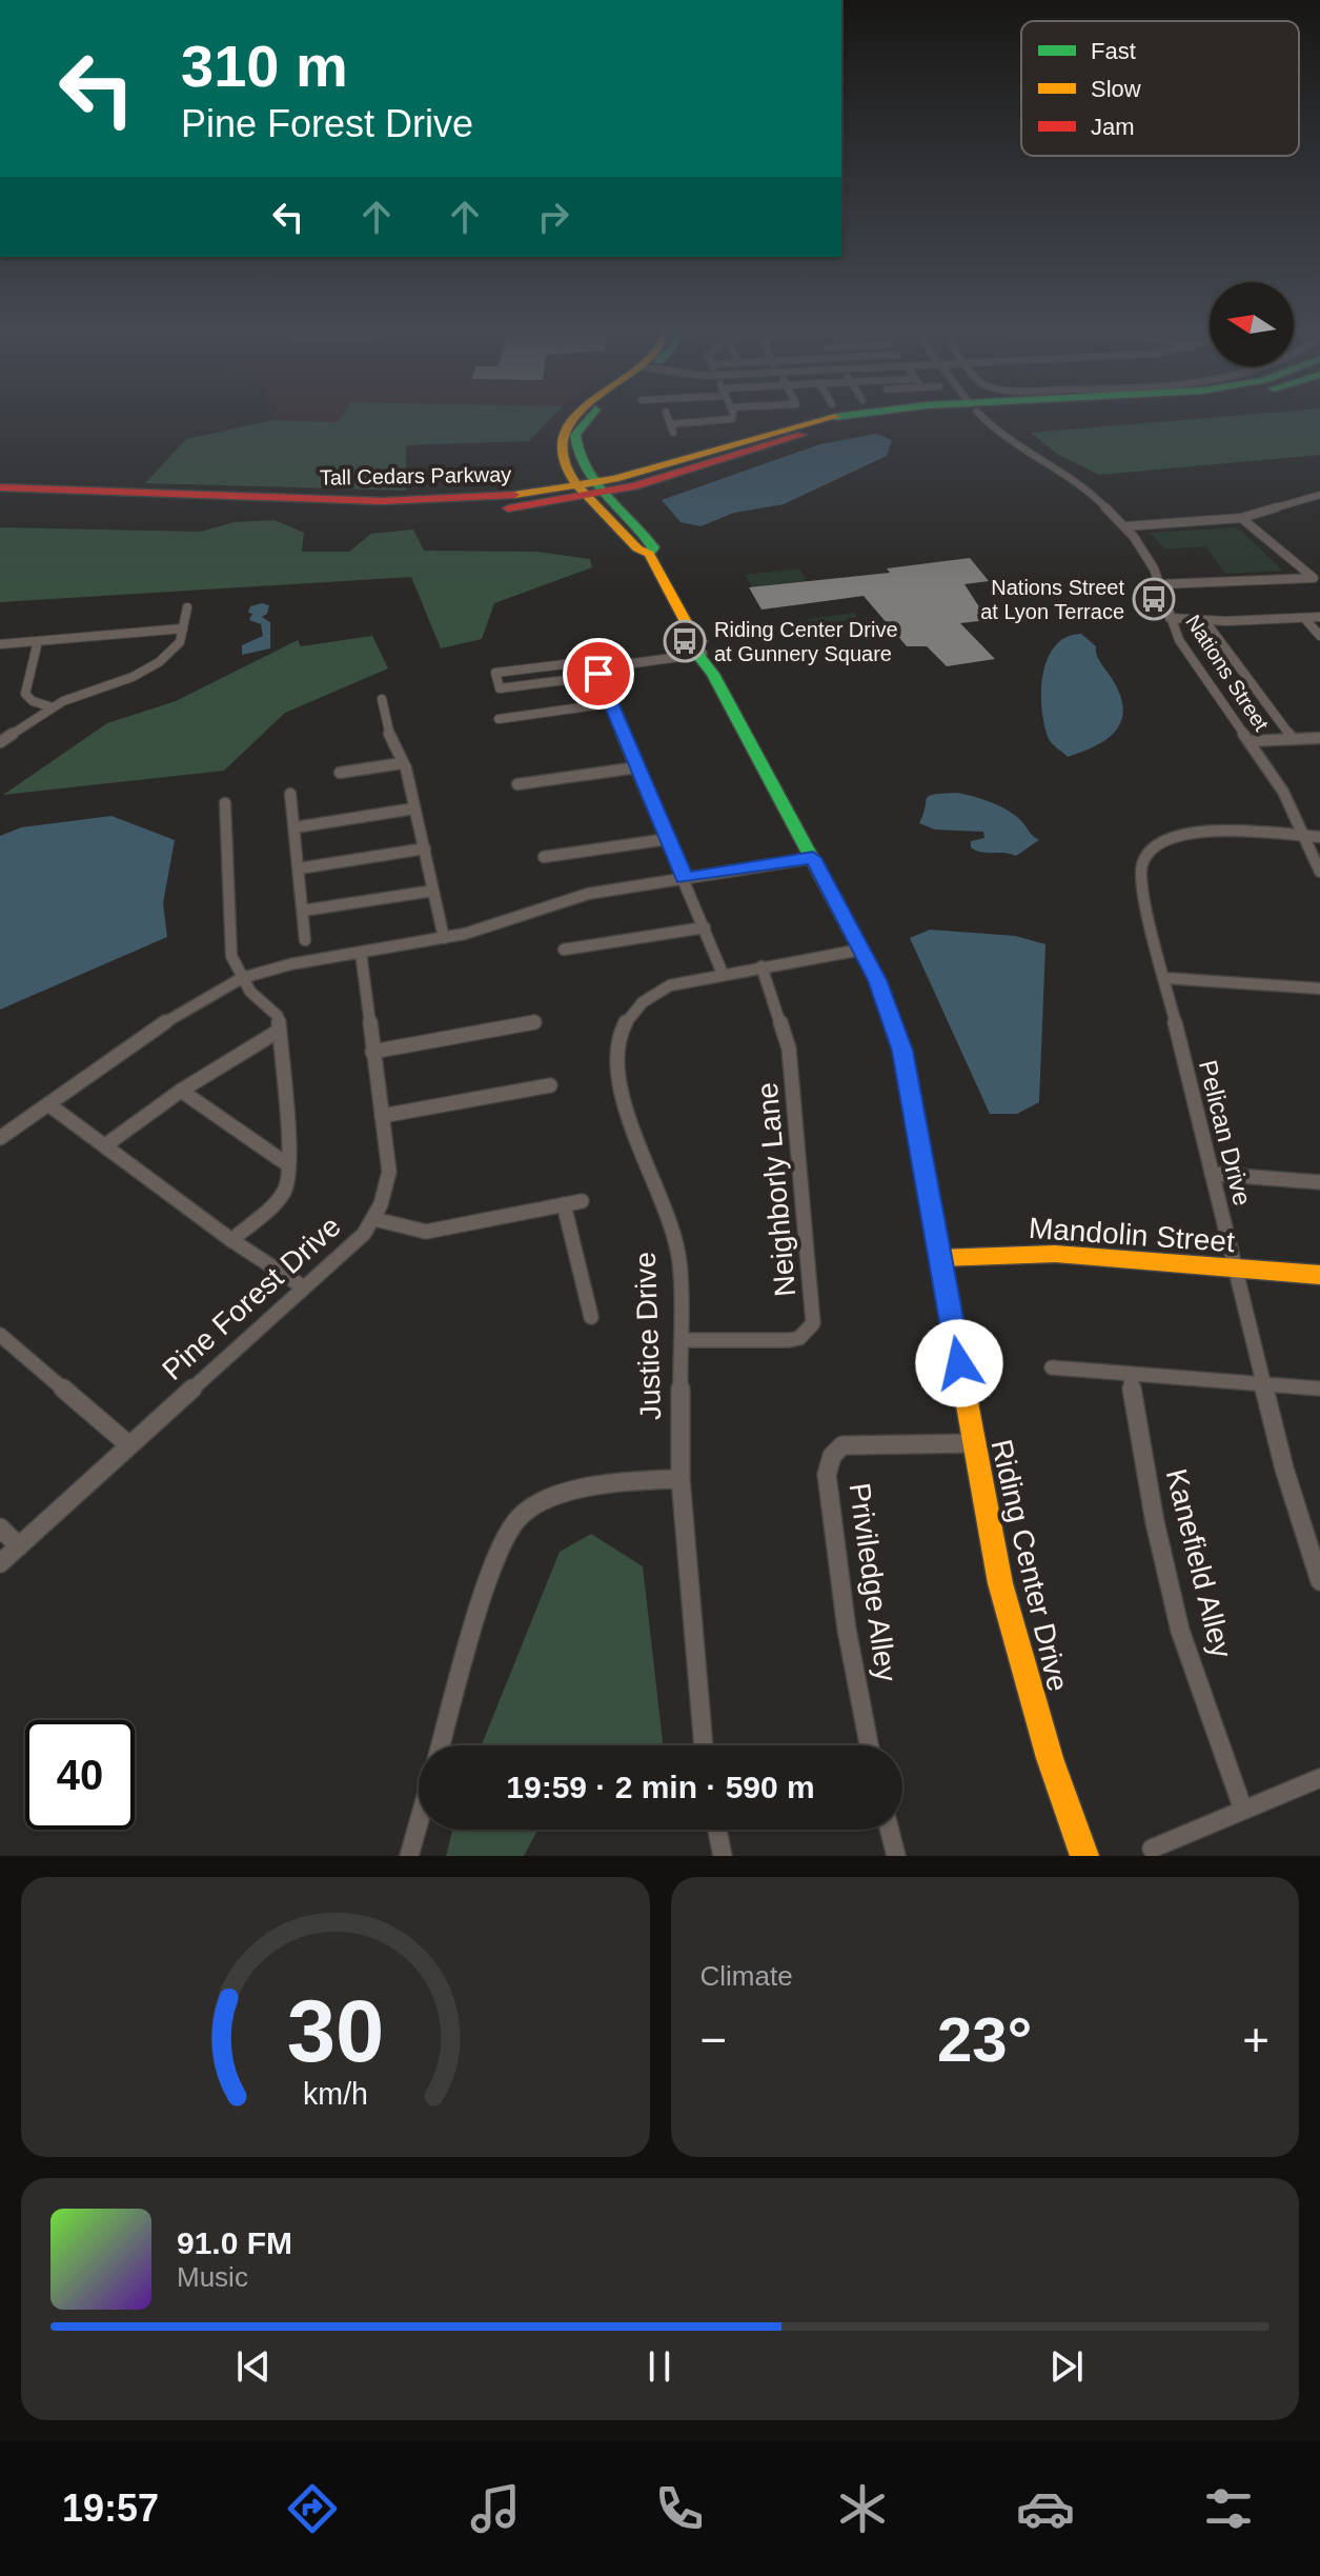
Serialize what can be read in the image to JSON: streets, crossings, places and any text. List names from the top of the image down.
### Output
{
  "streets": {
    "main road": ["Tall Cedars Parkway", "Mandolin Street", "Riding Center Drive"],
    "street": [
      "Nations Street",
      "Pelican Drive",
      "Neighborly Lane",
      "Pine Forest Drive",
      "Justice Drive",
      "Kanefield Alley",
      "Priviledge Alley"
    ]
  },
  "crossings": [
    ["Tall Cedars Parkway", "Riding Center Drive"],
    ["Nations Street", "Pelican Drive"],
    ["Pelican Drive", "Mandolin Street"],
    ["Neighborly Lane", "Justice Drive"],
    ["Mandolin Street", "Riding Center Drive"],
    ["Justice Drive", "Riding Center Drive"],
    ["Riding Center Drive", "Priviledge Alley"]
  ],
  "places": {
    "bus stop": ["Nations Street at Lyon Terrace", "Riding Center Drive at Gunnery Square"]
  },
  "legend": ["Fast", "Slow", "Jam"],
  "north": "left",
  "page": {
    "turn": ["310 m", "Pine Forest Drive"],
    "limit": "40",
    "trip": "19:59 · 2 min · 590 m",
    "tile": "Climate",
    "heat": ["−", "23°", "+"],
    "song": ["91.0 FM", "Music"],
    "tabs": "19:57",
    "gauge": ["30", "km/h"]
  }
}
